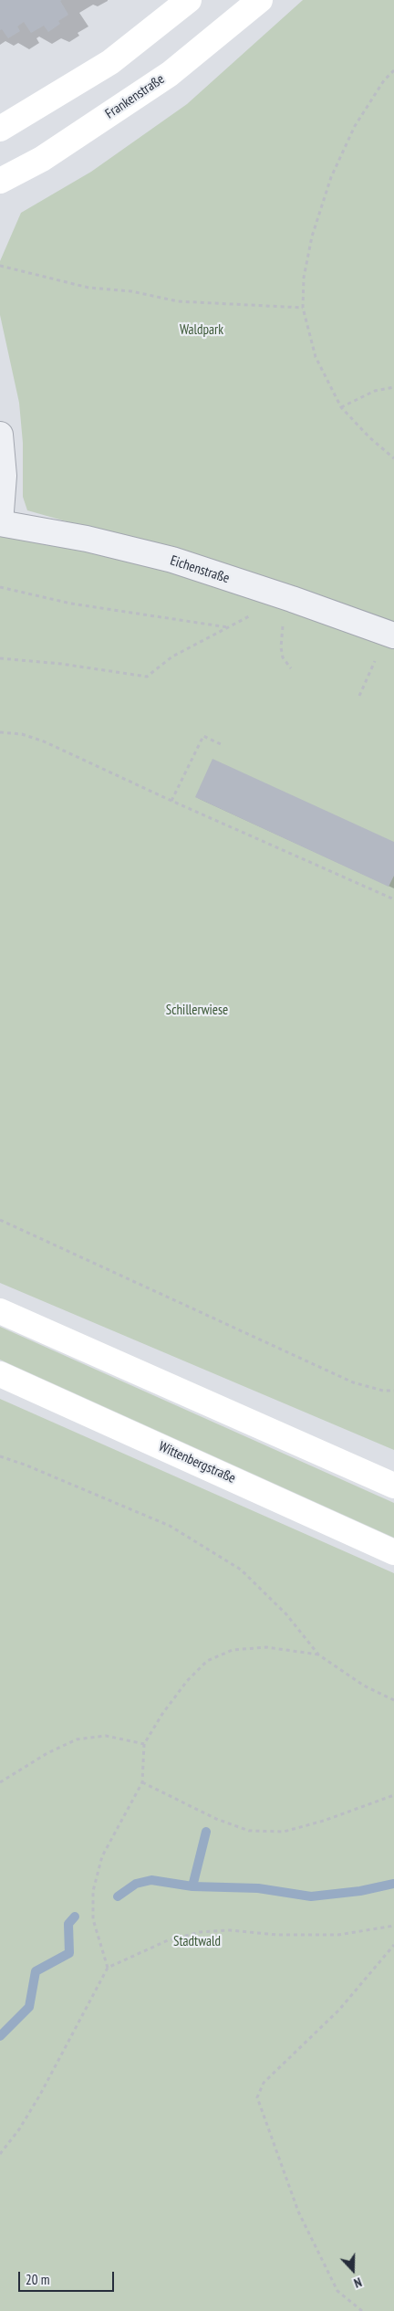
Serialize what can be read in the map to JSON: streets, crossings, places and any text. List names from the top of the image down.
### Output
{
  "streets": {
    "main road": ["Frankenstraße", "Wittenbergstraße"],
    "street": ["Eichenstraße"]
  },
  "parks": ["Waldpark", "Schillerwiese", "Stadtwald"],
  "scale_bar": "20 m",
  "north": "bottom"
}
